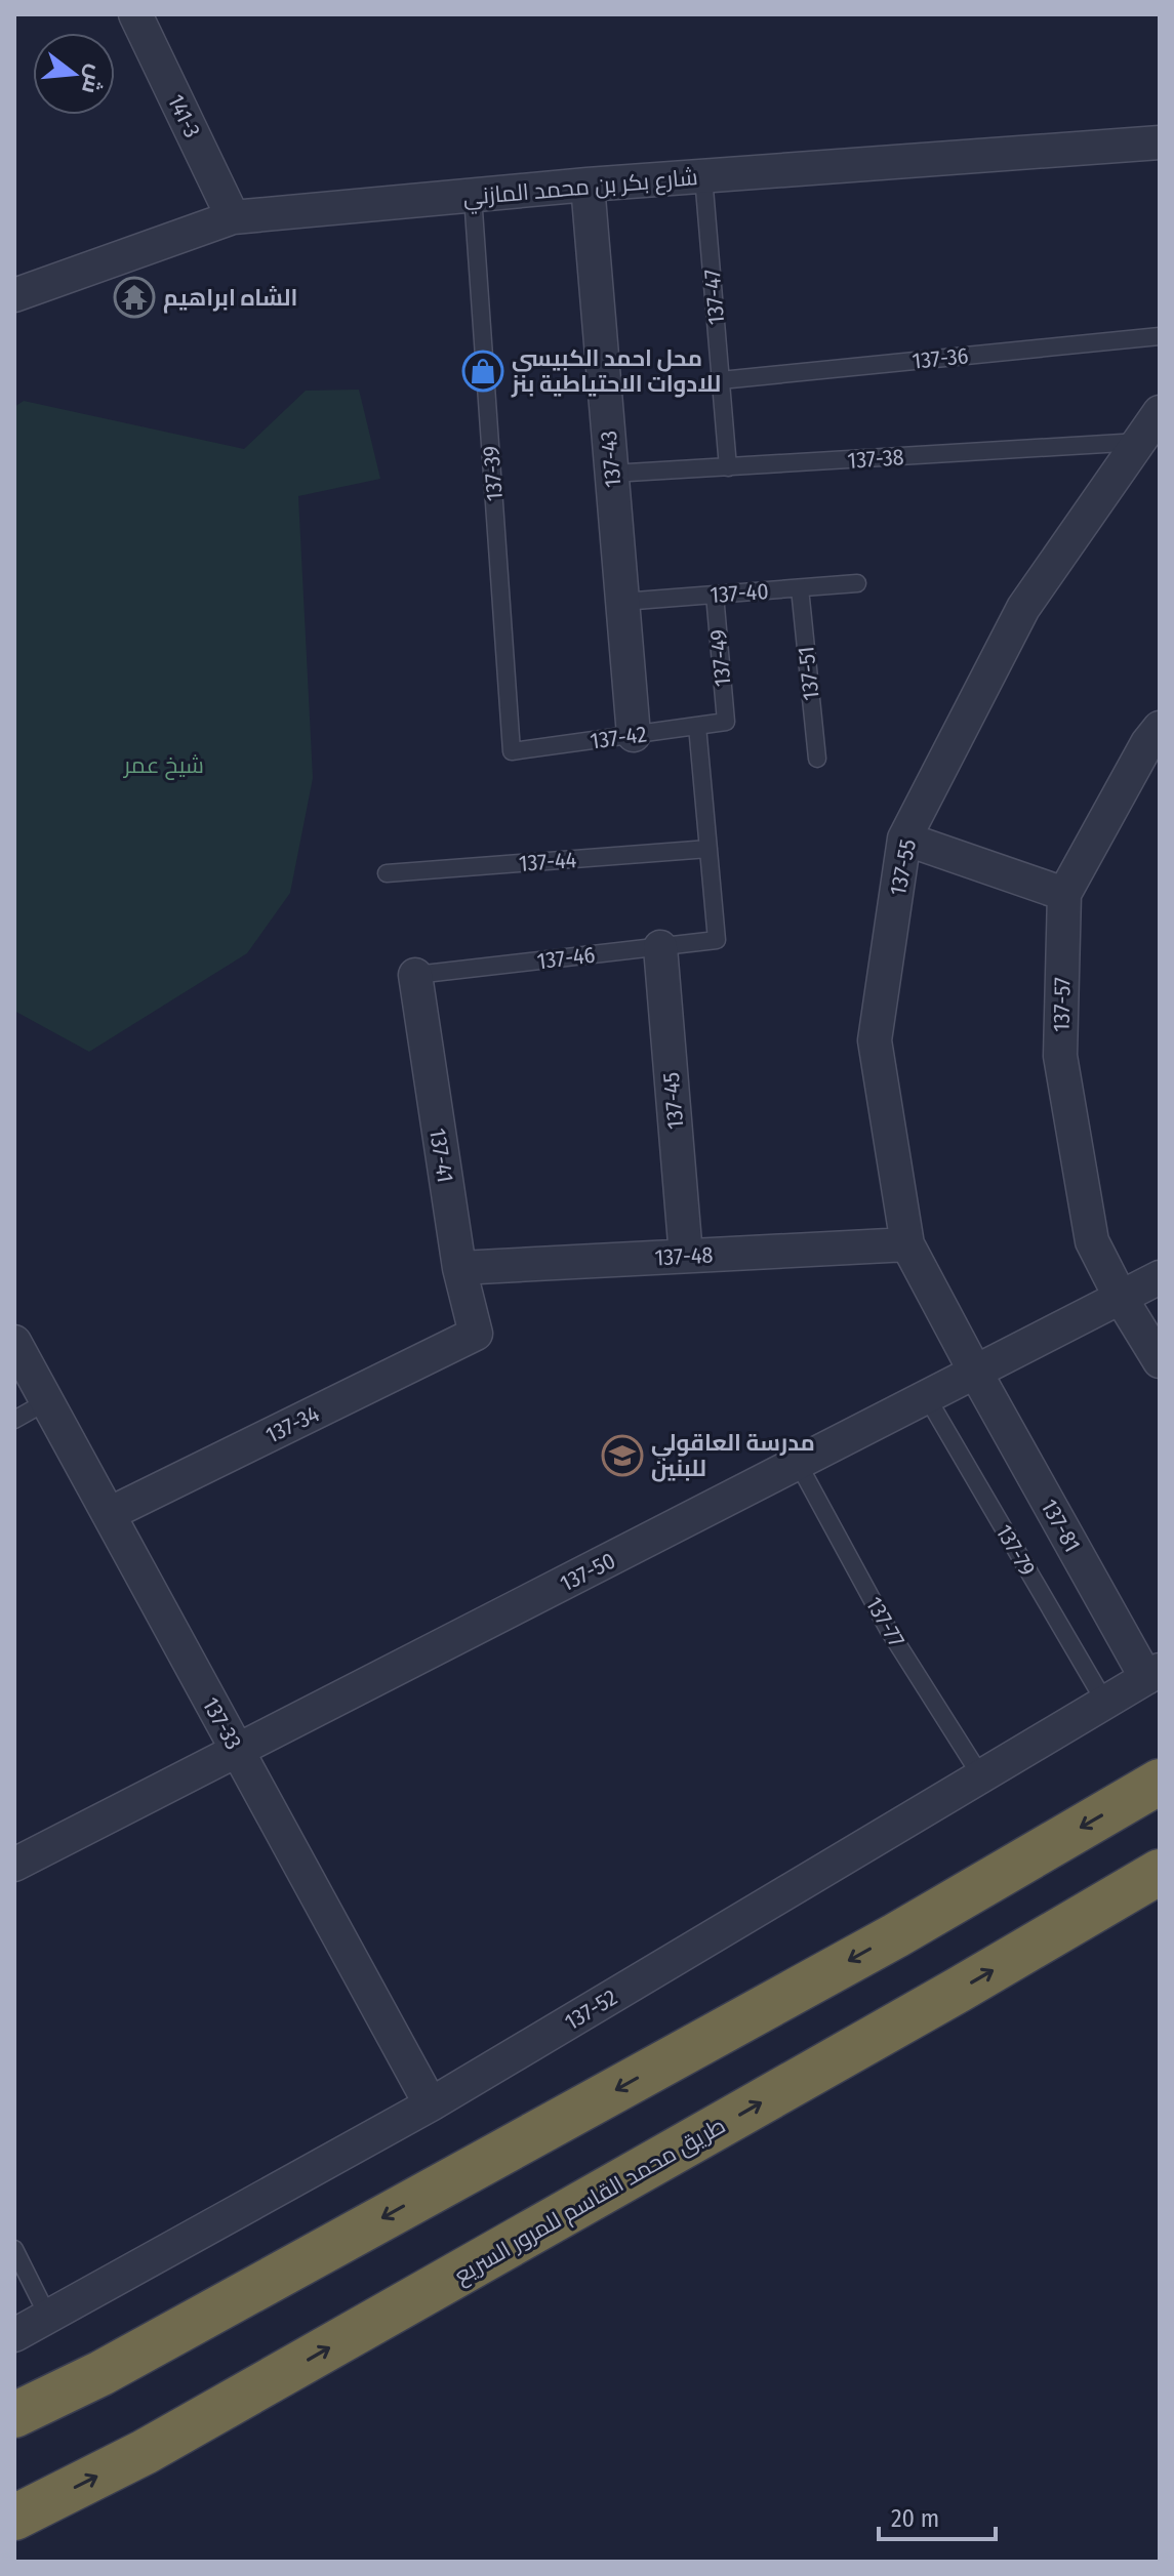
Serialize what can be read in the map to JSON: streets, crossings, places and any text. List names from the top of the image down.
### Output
{
  "streets": {
    "highway": ["طريق محمد القاسم للمرور السريع"],
    "street": [
      "141-3",
      "شارع بكر بن محمد المازني",
      "137-43",
      "137-55",
      "137-57",
      "137-45",
      "137-41",
      "137-48",
      "137-34",
      "137-81",
      "137-50",
      "137-33",
      "137-52"
    ],
    "lane": [
      "137-47",
      "137-36",
      "137-38",
      "137-39",
      "137-40",
      "137-49",
      "137-51",
      "137-42",
      "137-44",
      "137-46",
      "137-79",
      "137-77"
    ]
  },
  "crossings": [
    ["141-3", "شارع بكر بن محمد المازني"],
    ["شارع بكر بن محمد المازني", "137-47"],
    ["شارع بكر بن محمد المازني", "137-43"],
    ["شارع بكر بن محمد المازني", "137-39"],
    ["137-47", "137-36"],
    ["137-47", "137-38"],
    ["137-38", "137-43"],
    ["137-38", "137-55"],
    ["137-43", "137-40"],
    ["137-43", "137-42"],
    ["137-39", "137-42"],
    ["137-40", "137-49"],
    ["137-40", "137-51"],
    ["137-49", "137-42"],
    ["137-44", "137-46"],
    ["137-55", "137-48"],
    ["137-55", "137-81"],
    ["137-55", "137-50"],
    ["137-46", "137-45"],
    ["137-46", "137-41"],
    ["137-57", "137-50"],
    ["137-45", "137-48"],
    ["137-41", "137-48"],
    ["137-41", "137-34"],
    ["137-34", "137-33"],
    ["137-81", "137-50"],
    ["137-81", "137-52"],
    ["137-79", "137-50"],
    ["137-79", "137-52"],
    ["137-50", "137-77"],
    ["137-50", "137-33"],
    ["137-77", "137-52"],
    ["137-33", "137-52"]
  ],
  "parks": ["شيخ عمر"],
  "places": {
    "temple": ["الشاه ابراهيم"],
    "shop": ["محل احمد الكبيسي للادوات الاحتياطية بنز"],
    "school or university": ["مدرسة العاقولي للبنين"]
  },
  "scale_bar": "20 m",
  "north": "right"
}
